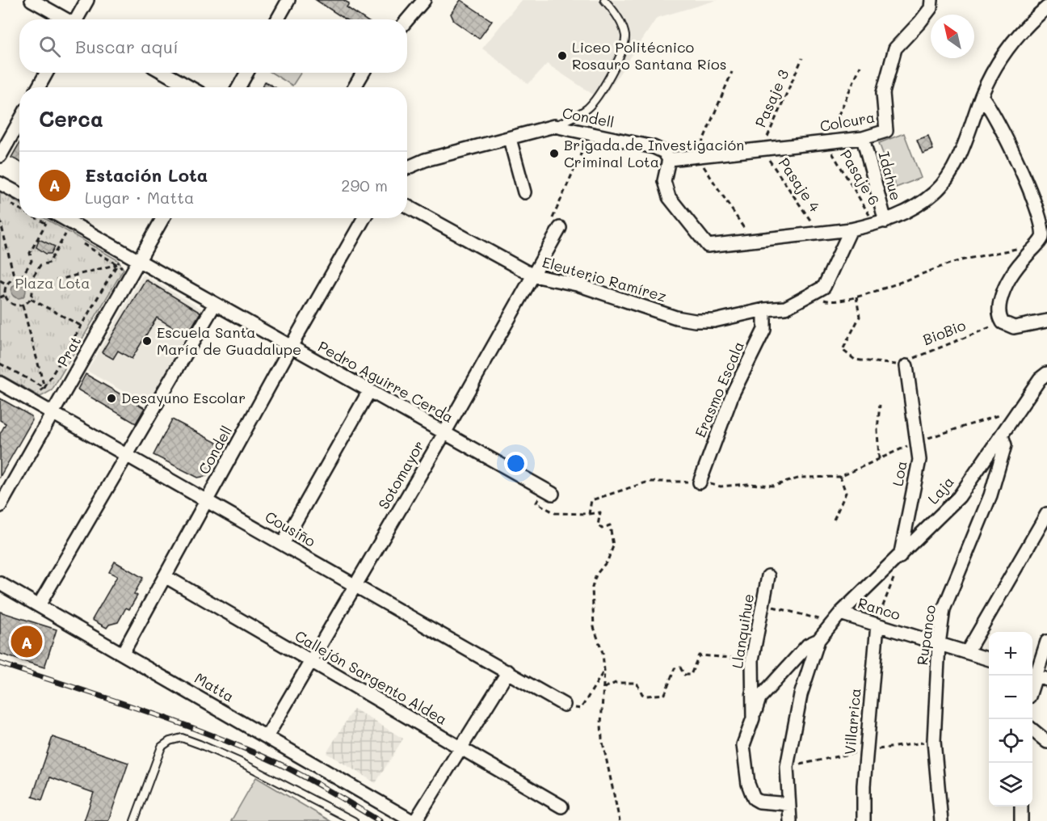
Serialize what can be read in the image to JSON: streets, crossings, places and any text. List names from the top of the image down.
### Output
{
  "streets": {
    "street": [
      "Condell",
      "Colcura",
      "Idahue",
      "Eleuterio Ramírez",
      "Prat",
      "Pedro Aguirre Cerda",
      "Erasmo Escala",
      "Loa",
      "Sotomayor",
      "Laja",
      "Cousiño",
      "Ranco",
      "Llanquihue",
      "Rupanco",
      "Callejón Sargento Aldea",
      "Matta",
      "Villarrica"
    ],
    "path": [
      "Pasaje 3",
      "Pasaje 6",
      "Pasaje 4",
      "BioBio"
    ]
  },
  "crossings": [
    ["Pasaje 3", "Colcura"],
    ["Pasaje 3", "Pasaje 4"],
    ["Condell", "Colcura"],
    ["Condell", "Pedro Aguirre Cerda"],
    ["Condell", "Cousiño"],
    ["Condell", "Callejón Sargento Aldea"],
    ["Condell", "Matta"],
    ["Colcura", "Idahue"],
    ["Colcura", "Pasaje 6"],
    ["Colcura", "Pasaje 4"],
    ["Idahue", "Pasaje 6"],
    ["Eleuterio Ramírez", "Erasmo Escala"],
    ["Eleuterio Ramírez", "Sotomayor"],
    ["BioBio", "Loa"],
    ["Prat", "Pedro Aguirre Cerda"],
    ["Prat", "Cousiño"],
    ["Pedro Aguirre Cerda", "Sotomayor"],
    ["Loa", "Laja"],
    ["Sotomayor", "Cousiño"],
    ["Sotomayor", "Callejón Sargento Aldea"],
    ["Sotomayor", "Matta"],
    ["Laja", "Ranco"],
    ["Laja", "Rupanco"],
    ["Ranco", "Rupanco"],
    ["Ranco", "Villarrica"]
  ],
  "parks": ["Plaza Lota"],
  "places": [
    "Liceo Politécnico Rosauro Santana Ríos",
    "Brigada de Investigación Criminal Lota",
    "Escuela Santa María de Guadalupe",
    "Desayuno Escolar"
  ],
  "north": "top left",
  "page": {
    "search": "Buscar aquí",
    "heading": "Cerca",
    "list": [
      {
        "mark": "A",
        "name": "Estación Lota",
        "note": "Lugar · Matta",
        "value": "290 m"
      }
    ],
    "pins": "A",
    "map_buttons": ["+", "−"]
  }
}
